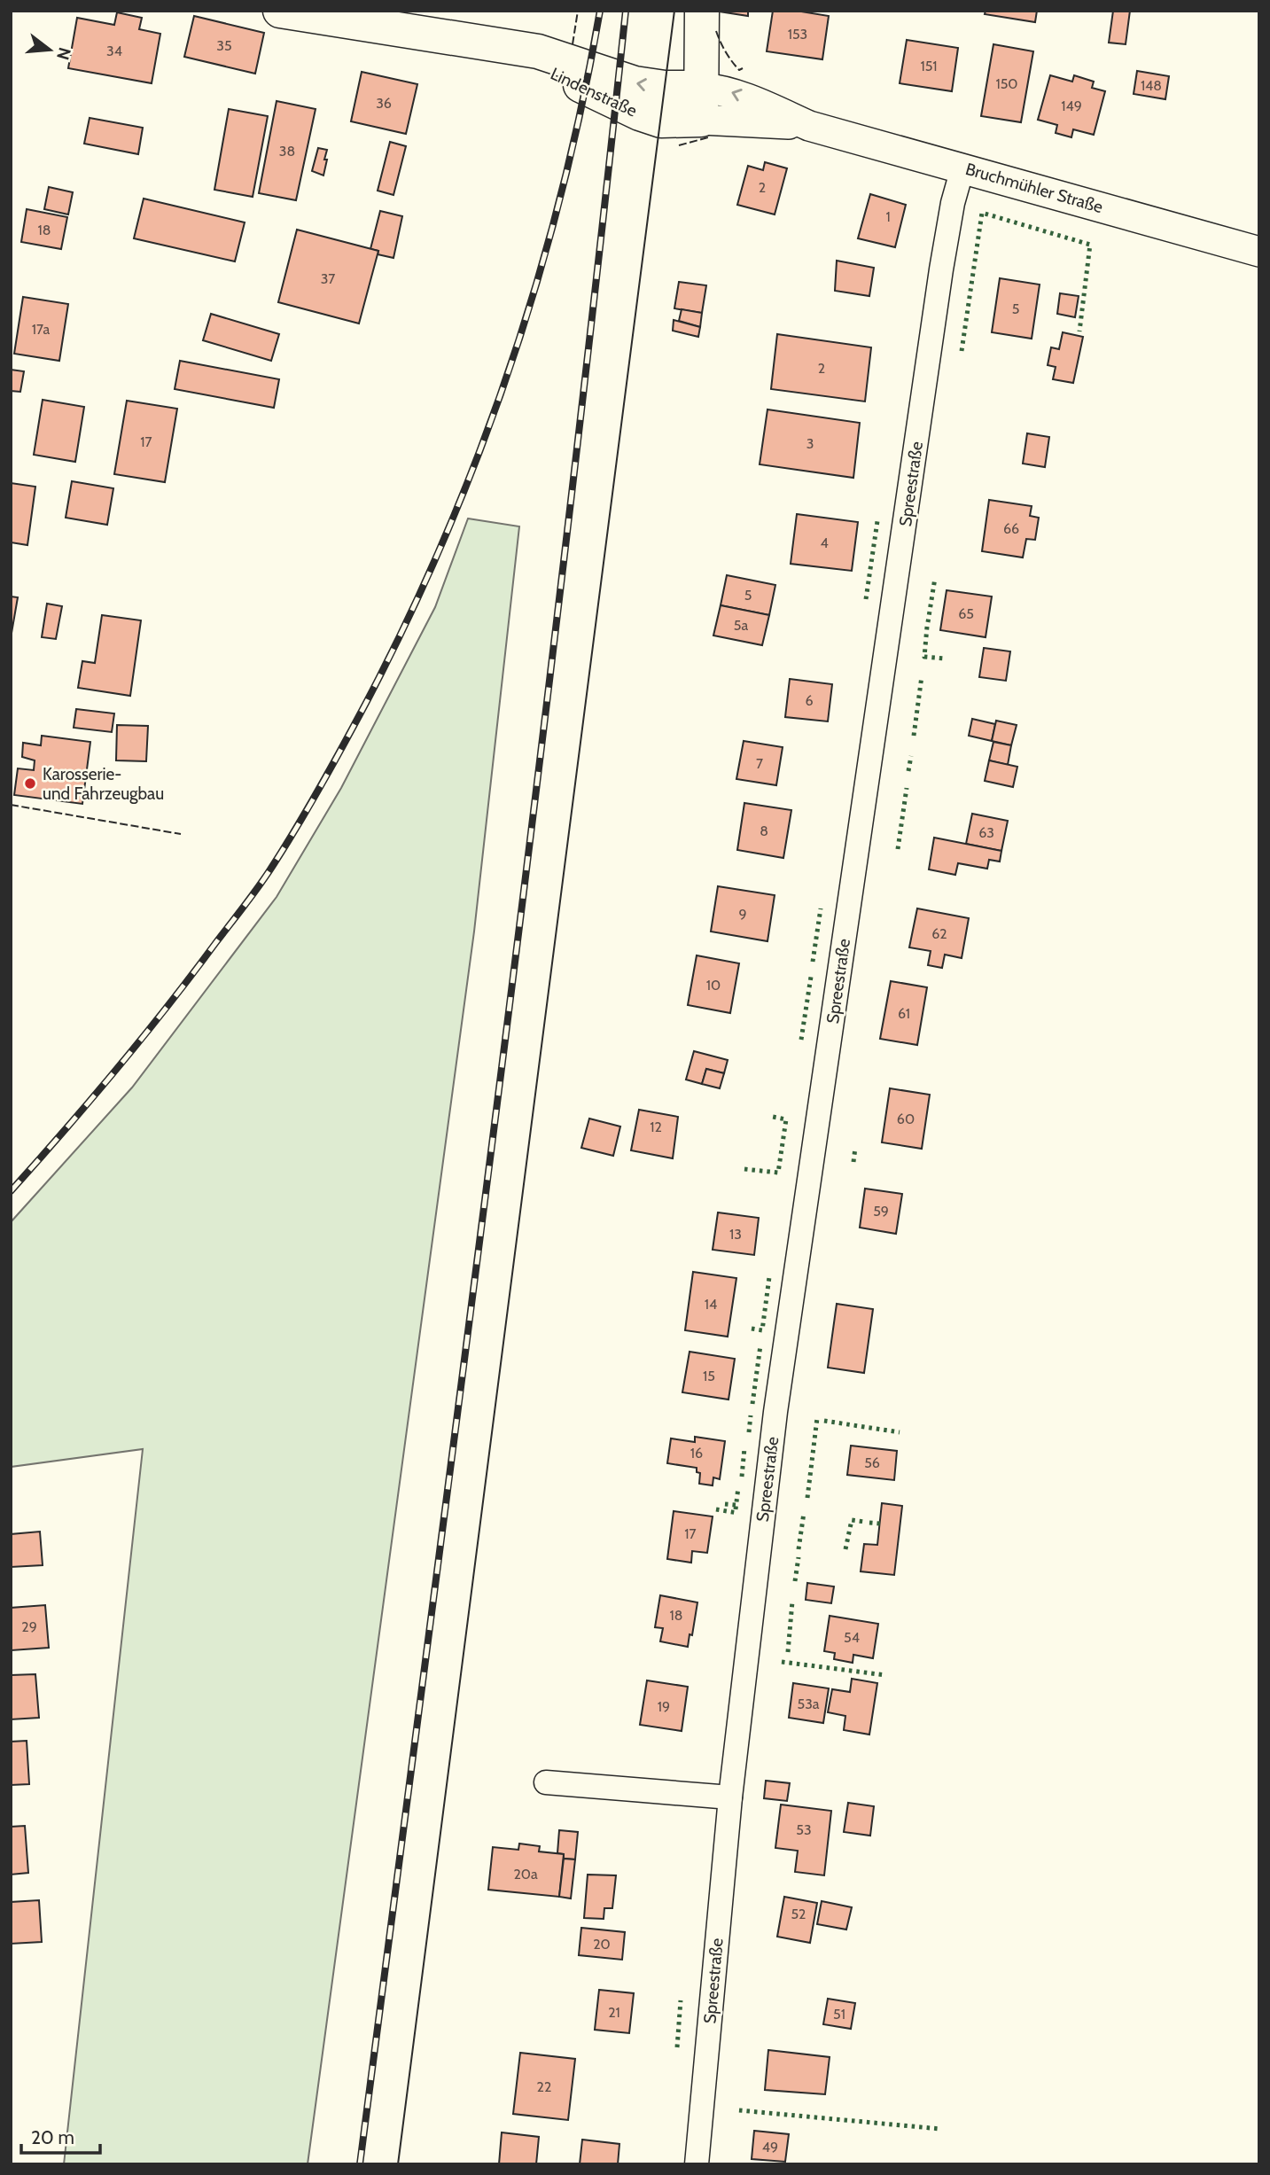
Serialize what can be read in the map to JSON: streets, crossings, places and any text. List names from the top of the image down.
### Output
{
  "streets": {
    "main road": ["Lindenstraße"],
    "street": ["Bruchmühler Straße", "Spreestraße"]
  },
  "crossings": [
    ["Lindenstraße", "Bruchmühler Straße"],
    ["Bruchmühler Straße", "Spreestraße"]
  ],
  "places": ["Karosserie- und Fahrzeugbau"],
  "house_numbers": [
    "153",
    "35",
    "34",
    "151",
    "150",
    "148",
    "36",
    "149",
    "38",
    "2",
    "1",
    "18",
    "37",
    "5",
    "17a",
    "2",
    "17",
    "3",
    "66",
    "4",
    "5",
    "65",
    "5a",
    "6",
    "7",
    "8",
    "63",
    "9",
    "62",
    "10",
    "61",
    "60",
    "12",
    "59",
    "13",
    "14",
    "15",
    "16",
    "56",
    "17",
    "18",
    "29",
    "54",
    "53a",
    "19",
    "53",
    "20a",
    "52",
    "20",
    "21",
    "51",
    "22",
    "49"
  ],
  "scale_bar": "20 m",
  "north": "right"
}
